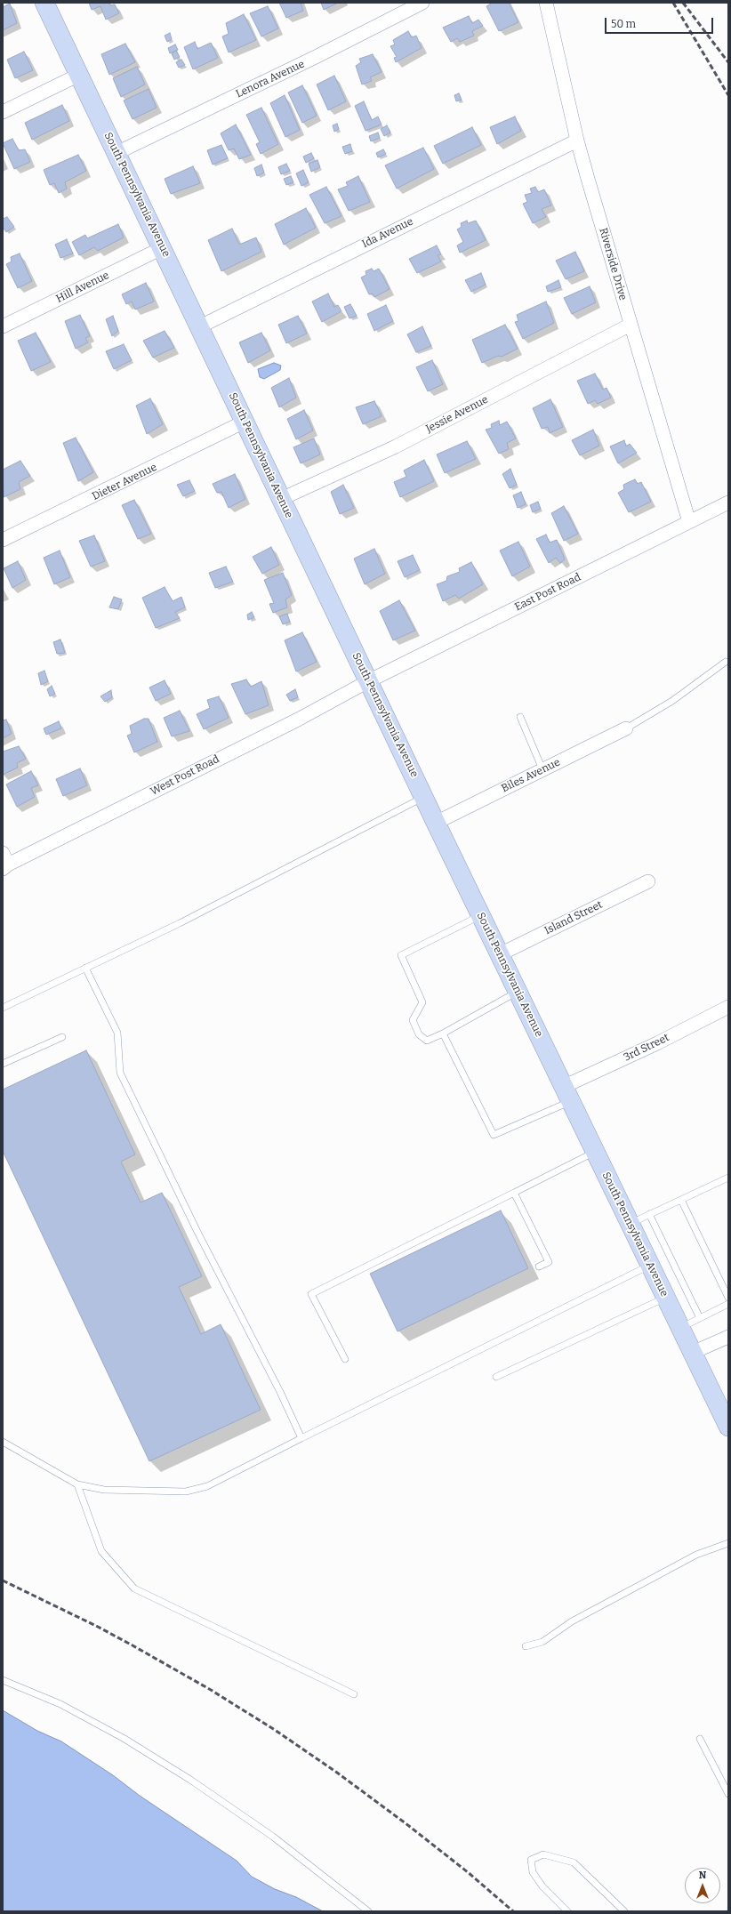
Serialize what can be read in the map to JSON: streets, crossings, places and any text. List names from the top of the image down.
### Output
{
  "streets": {
    "main road": ["South Pennsylvania Avenue"],
    "street": [
      "Lenora Avenue",
      "Ida Avenue",
      "Riverside Drive",
      "Hill Avenue",
      "Jessie Avenue",
      "Dieter Avenue",
      "East Post Road",
      "West Post Road",
      "Biles Avenue",
      "Island Street",
      "3rd Street"
    ]
  },
  "crossings": [
    ["Lenora Avenue", "South Pennsylvania Avenue"],
    ["South Pennsylvania Avenue", "Ida Avenue"],
    ["South Pennsylvania Avenue", "Hill Avenue"],
    ["South Pennsylvania Avenue", "Jessie Avenue"],
    ["South Pennsylvania Avenue", "Dieter Avenue"],
    ["South Pennsylvania Avenue", "East Post Road"],
    ["South Pennsylvania Avenue", "West Post Road"],
    ["South Pennsylvania Avenue", "Biles Avenue"],
    ["South Pennsylvania Avenue", "Island Street"],
    ["South Pennsylvania Avenue", "3rd Street"],
    ["Ida Avenue", "Riverside Drive"],
    ["Riverside Drive", "Jessie Avenue"],
    ["Riverside Drive", "East Post Road"],
    ["East Post Road", "West Post Road"]
  ],
  "scale_bar": "50 m",
  "north": "top"
}
